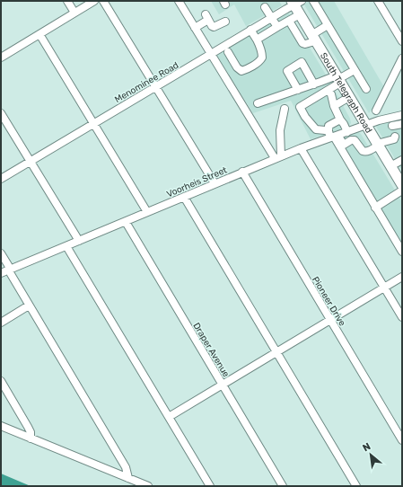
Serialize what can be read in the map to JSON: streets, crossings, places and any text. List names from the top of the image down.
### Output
{
  "streets": {
    "highway": ["South Telegraph Road"],
    "street": [
      "Menominee Road",
      "Voorheis Street",
      "Pioneer Drive",
      "Draper Avenue"
    ]
  },
  "crossings": [
    ["Menominee Road", "South Telegraph Road"],
    ["South Telegraph Road", "Voorheis Street"],
    ["Voorheis Street", "Pioneer Drive"],
    ["Voorheis Street", "Draper Avenue"]
  ],
  "north": "top left"
}
